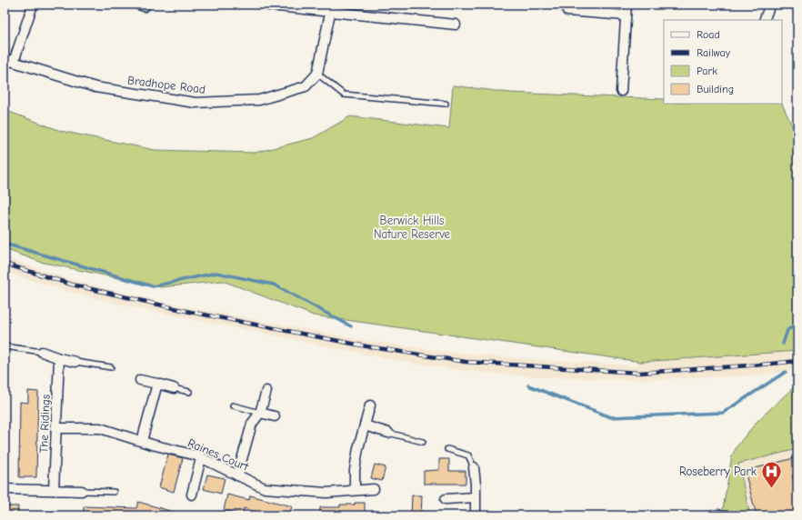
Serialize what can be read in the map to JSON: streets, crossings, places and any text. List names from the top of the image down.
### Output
{
  "streets": {
    "street": ["Bradhope Road", "The Ridings", "Raines Court"]
  },
  "crossings": [
    ["The Ridings", "Raines Court"]
  ],
  "parks": ["Berwick Hills Nature Reserve"],
  "places": {
    "hospital": ["Roseberry Park"]
  },
  "legend": [
    "Road",
    "Railway",
    "Park",
    "Building"
  ]
}
